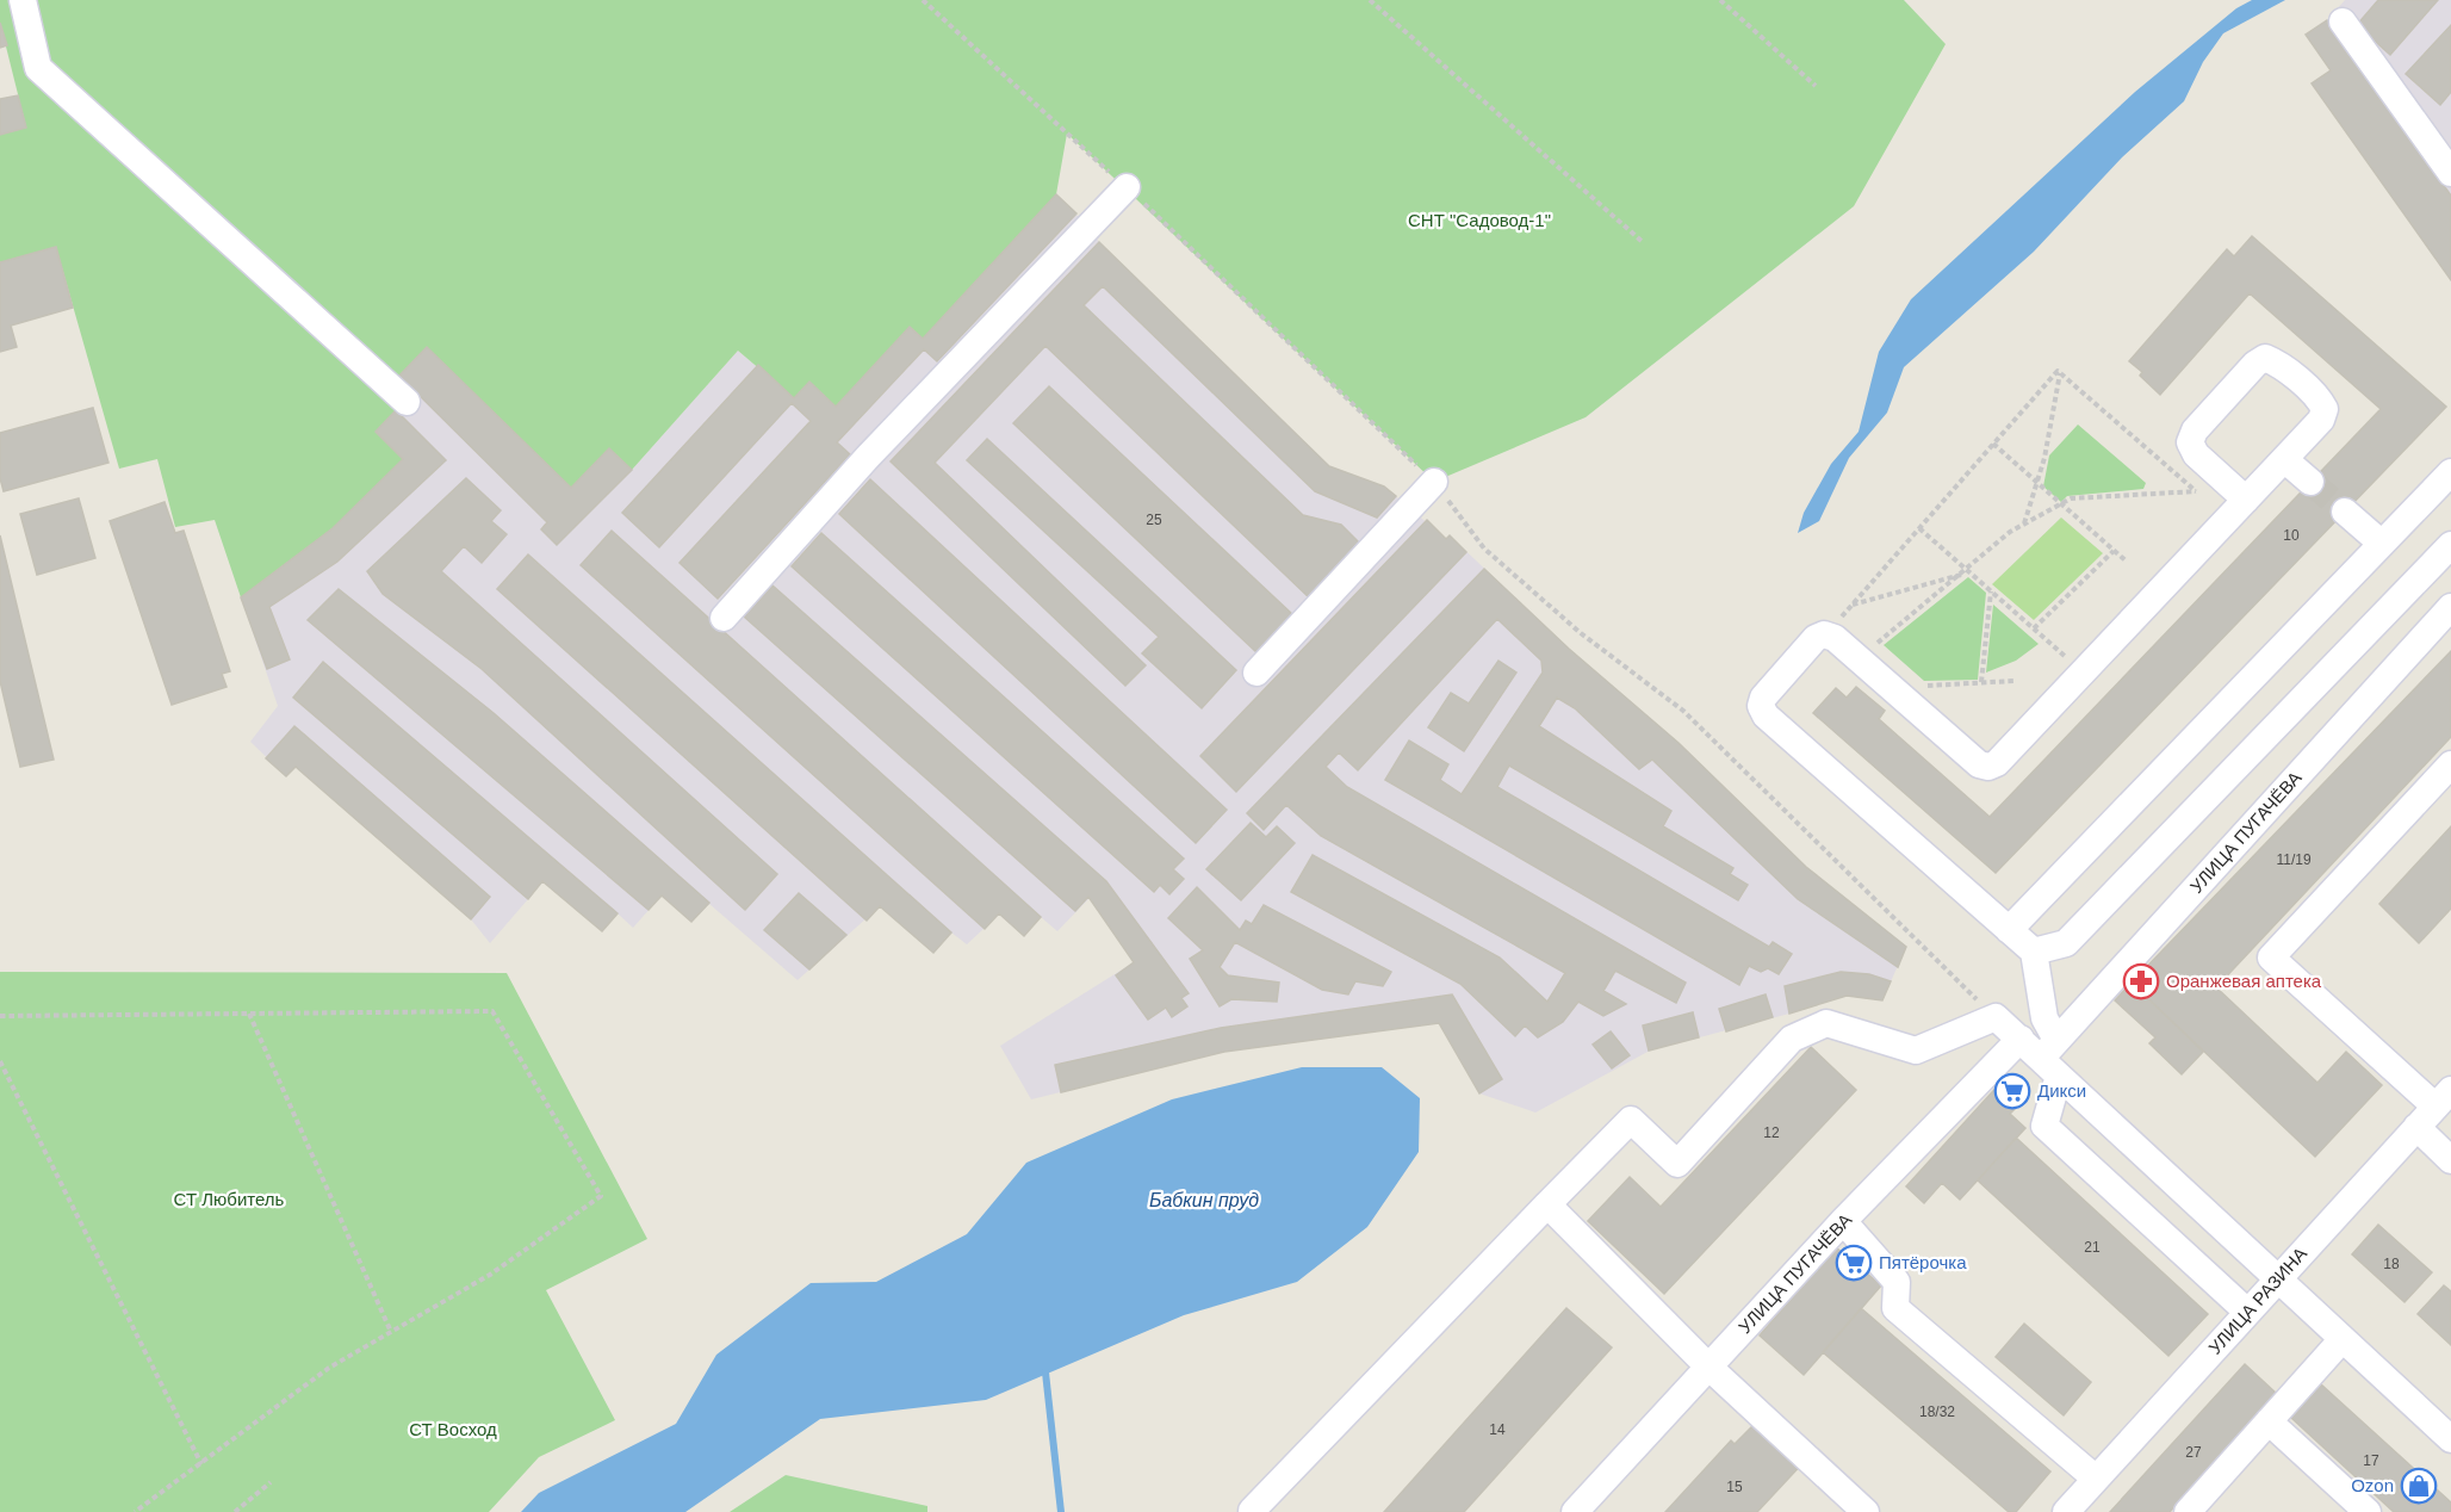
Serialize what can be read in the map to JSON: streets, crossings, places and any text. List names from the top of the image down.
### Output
{
  "streets": {
    "street": ["УЛИЦА ПУГАЧЁВА", "УЛИЦА РАЗИНА"]
  },
  "water": ["Бабкин пруд"],
  "parks": ["СНТ \"Садовод-1\"", "СТ Любитель", "СТ Восход"],
  "places": {
    "pharmacy": ["Оранжевая аптека"],
    "supermarket": ["Дикси", "Пятёрочка"],
    "shop": ["Ozon"]
  },
  "house_numbers": [
    "25",
    "10",
    "11/19",
    "12",
    "21",
    "18",
    "18/32",
    "14",
    "27",
    "17",
    "15"
  ]
}
